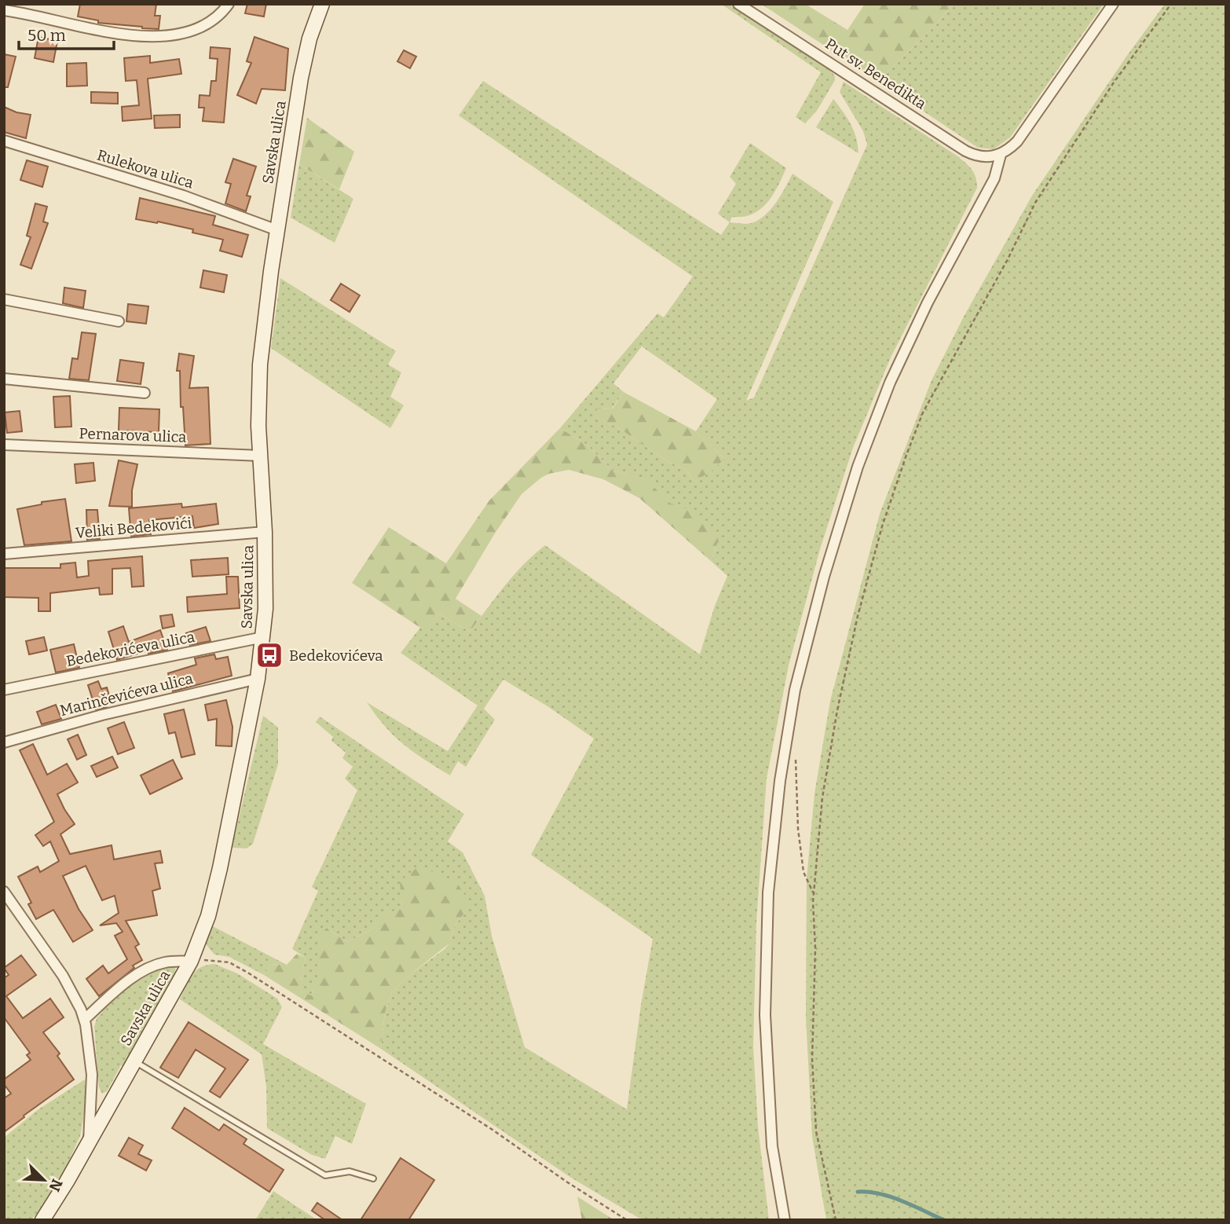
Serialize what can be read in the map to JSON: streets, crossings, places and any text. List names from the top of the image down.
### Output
{
  "streets": {
    "street": [
      "Put sv. Benedikta",
      "Savska ulica",
      "Rulekova ulica",
      "Pernarova ulica",
      "Veliki Bedekovići",
      "Bedekovićeva ulica",
      "Marinčevićeva ulica"
    ]
  },
  "crossings": [
    ["Savska ulica", "Rulekova ulica"],
    ["Savska ulica", "Pernarova ulica"],
    ["Savska ulica", "Veliki Bedekovići"],
    ["Savska ulica", "Bedekovićeva ulica"],
    ["Savska ulica", "Marinčevićeva ulica"]
  ],
  "places": {
    "bus stop": ["Bedekovićeva"]
  },
  "scale_bar": "50 m",
  "north": "bottom right"
}
